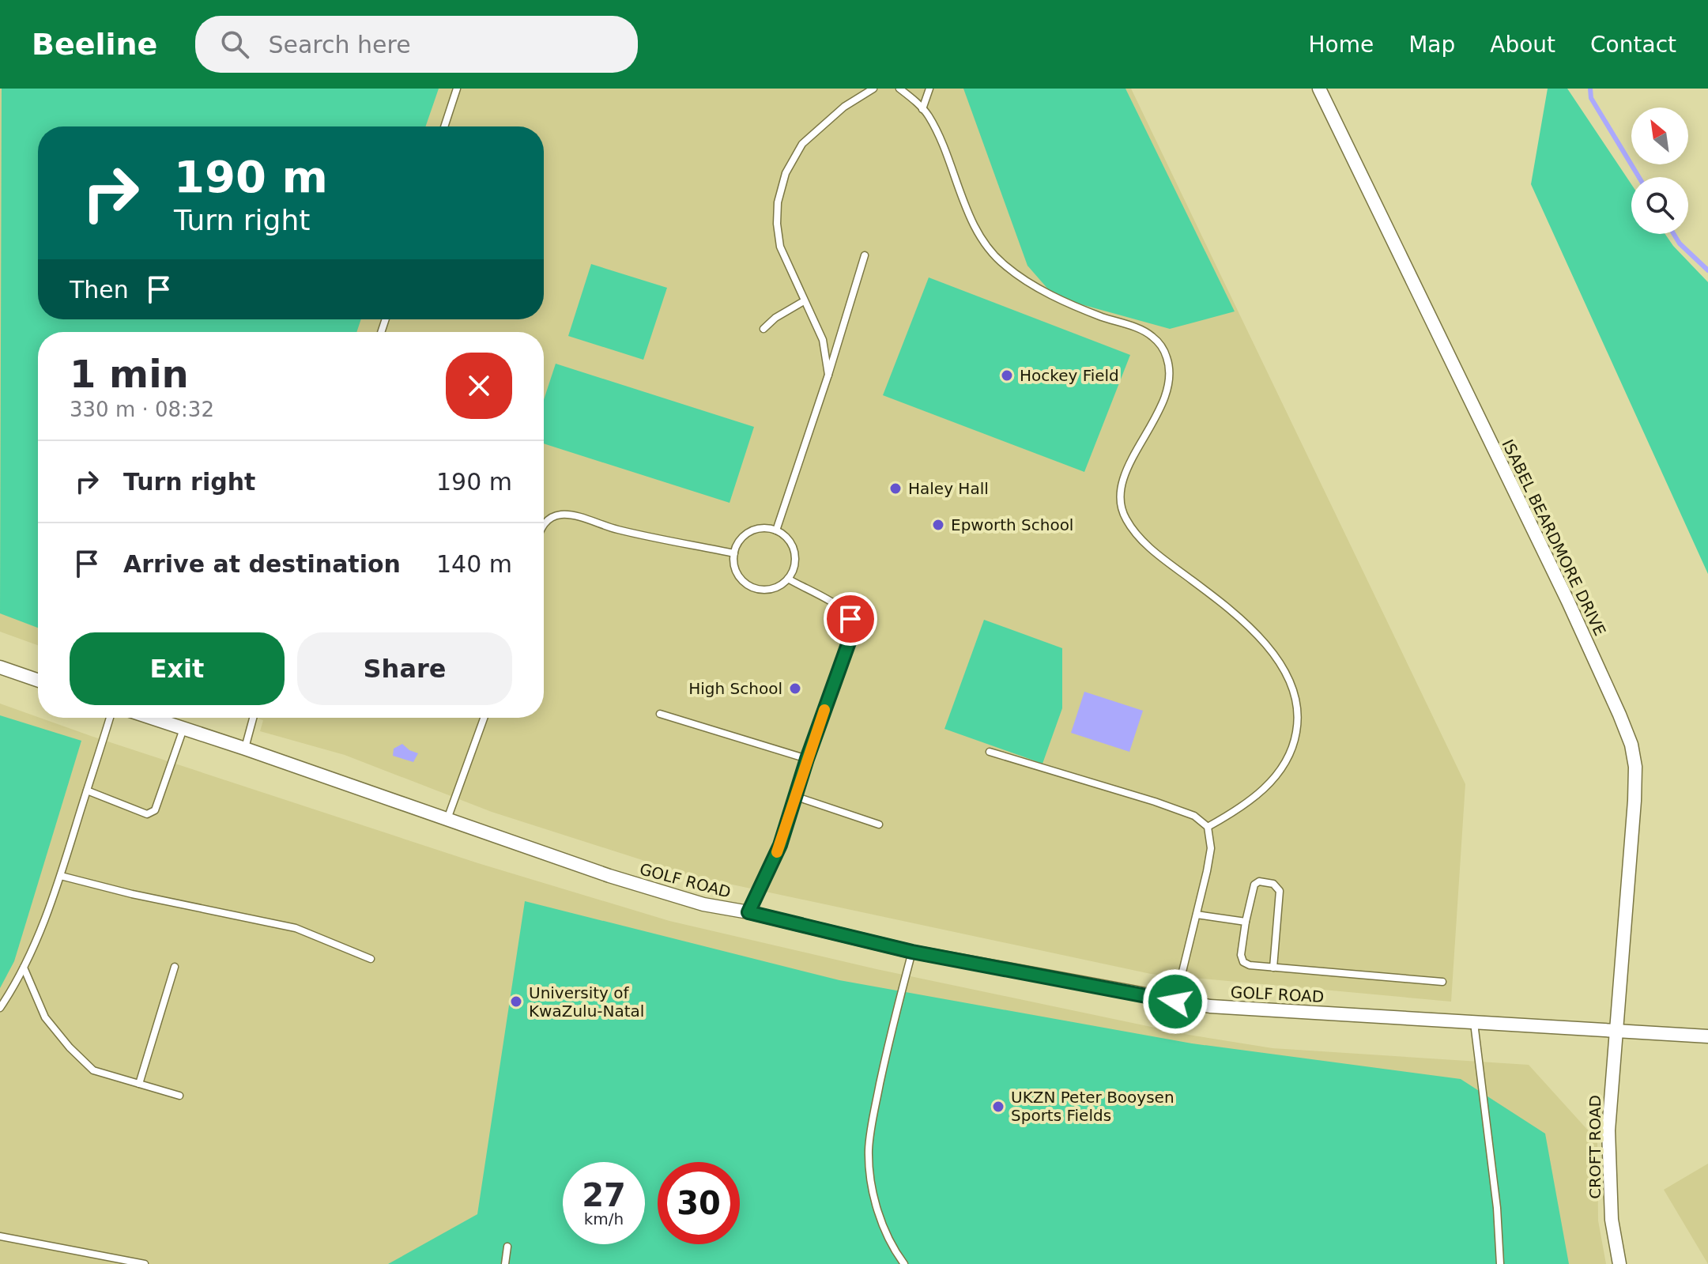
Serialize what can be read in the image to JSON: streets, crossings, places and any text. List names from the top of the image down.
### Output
{
  "streets": {
    "street": ["ISABEL BEARDMORE DRIVE", "GOLF ROAD", "CROFT ROAD"]
  },
  "crossings": [
    ["ISABEL BEARDMORE DRIVE", "GOLF ROAD"],
    ["ISABEL BEARDMORE DRIVE", "CROFT ROAD"],
    ["GOLF ROAD", "CROFT ROAD"]
  ],
  "places": [
    "Hockey Field",
    "Haley Hall",
    "Epworth School",
    "High School",
    "University of KwaZulu-Natal",
    "UKZN Peter Booysen Sports Fields"
  ],
  "north": "top left",
  "page": {
    "header": "Beeline",
    "search": "Search here",
    "nav": [
      "Home",
      "Map",
      "About",
      "Contact"
    ],
    "turn": ["190 m", "Turn right"],
    "then": "Then",
    "heading": ["1 min", "330 m · 08:32"],
    "list": [
      {
        "name": "Turn right",
        "value": "190 m"
      },
      {
        "name": "Arrive at destination",
        "value": "140 m"
      }
    ],
    "buttons": ["Exit", "Share"],
    "speed": "27 km/h",
    "limit": "30"
  }
}
